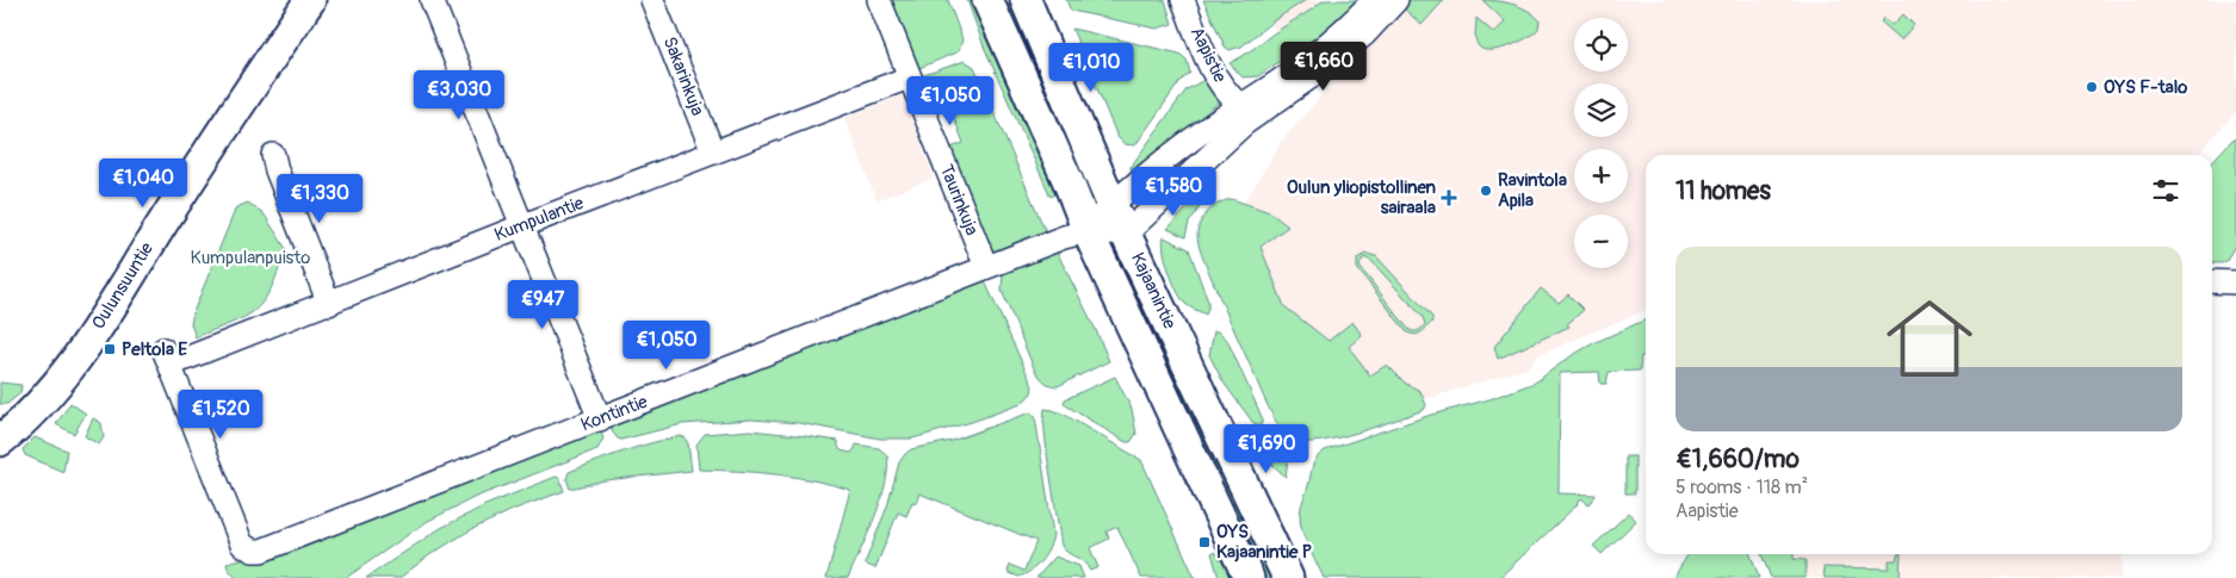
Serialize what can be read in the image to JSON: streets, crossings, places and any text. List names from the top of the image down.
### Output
{
  "streets": {
    "main road": ["Oulunsuuntie", "Kajaanintie"],
    "street": [
      "Aapistie",
      "Sakarinkuja",
      "Taurinkuja",
      "Kumpulantie",
      "Kontintie"
    ]
  },
  "crossings": [
    ["Sakarinkuja", "Kumpulantie"],
    ["Taurinkuja", "Kumpulantie"],
    ["Taurinkuja", "Kontintie"],
    ["Kumpulantie", "Kontintie"],
    ["Kajaanintie", "Kontintie"]
  ],
  "parks": ["Kumpulanpuisto"],
  "places": {
    "other": ["OYS F-talo", "Ravintola Apila"],
    "health": ["Oulun yliopistollinen sairaala"],
    "transit": ["Peltola E", "OYS Kajaanintie P"]
  },
  "page": {
    "map_buttons": ["+", "−"],
    "price": [
      "€1,660",
      "€1,010",
      "€3,030",
      "€1,050",
      "€1,040",
      "€1,580",
      "€1,330",
      "€947",
      "€1,050",
      "€1,520",
      "€1,690"
    ],
    "heading": "11 homes",
    "list": [
      {
        "name": "€1,660/mo",
        "note": "5 rooms · 118 m² · Aapistie"
      }
    ]
  }
}
